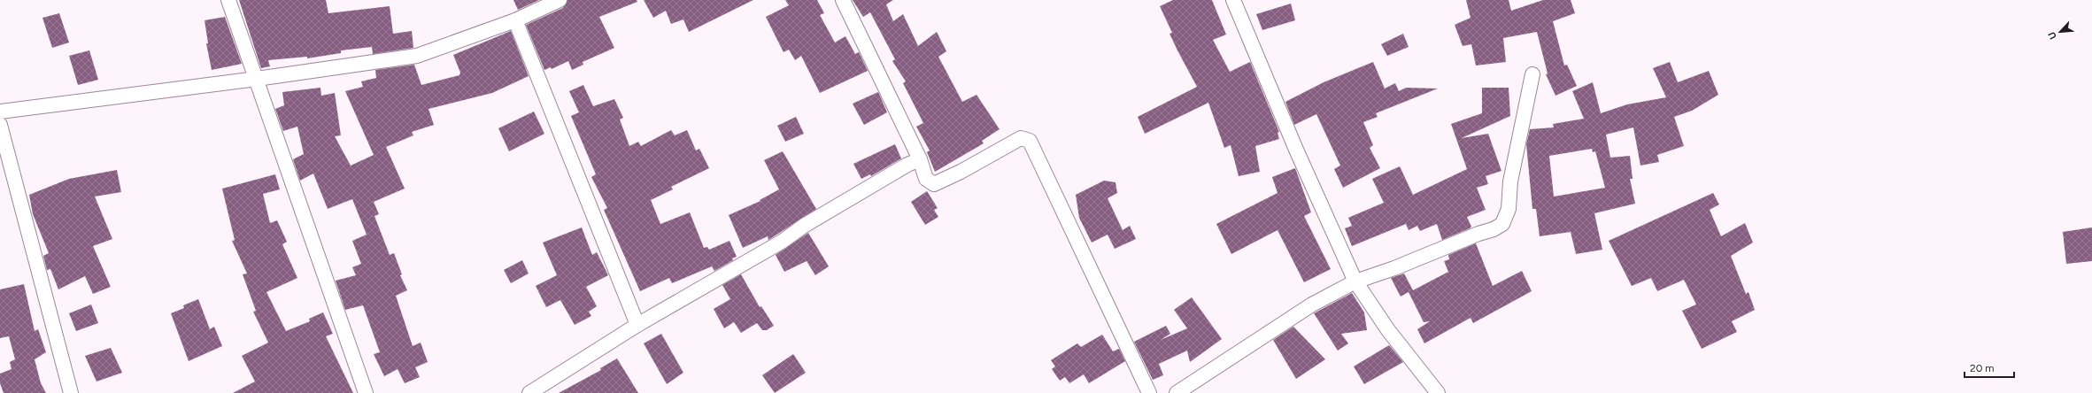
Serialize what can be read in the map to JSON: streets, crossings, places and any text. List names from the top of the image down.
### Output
{
  "scale_bar": "20 m",
  "north": "bottom left"
}
